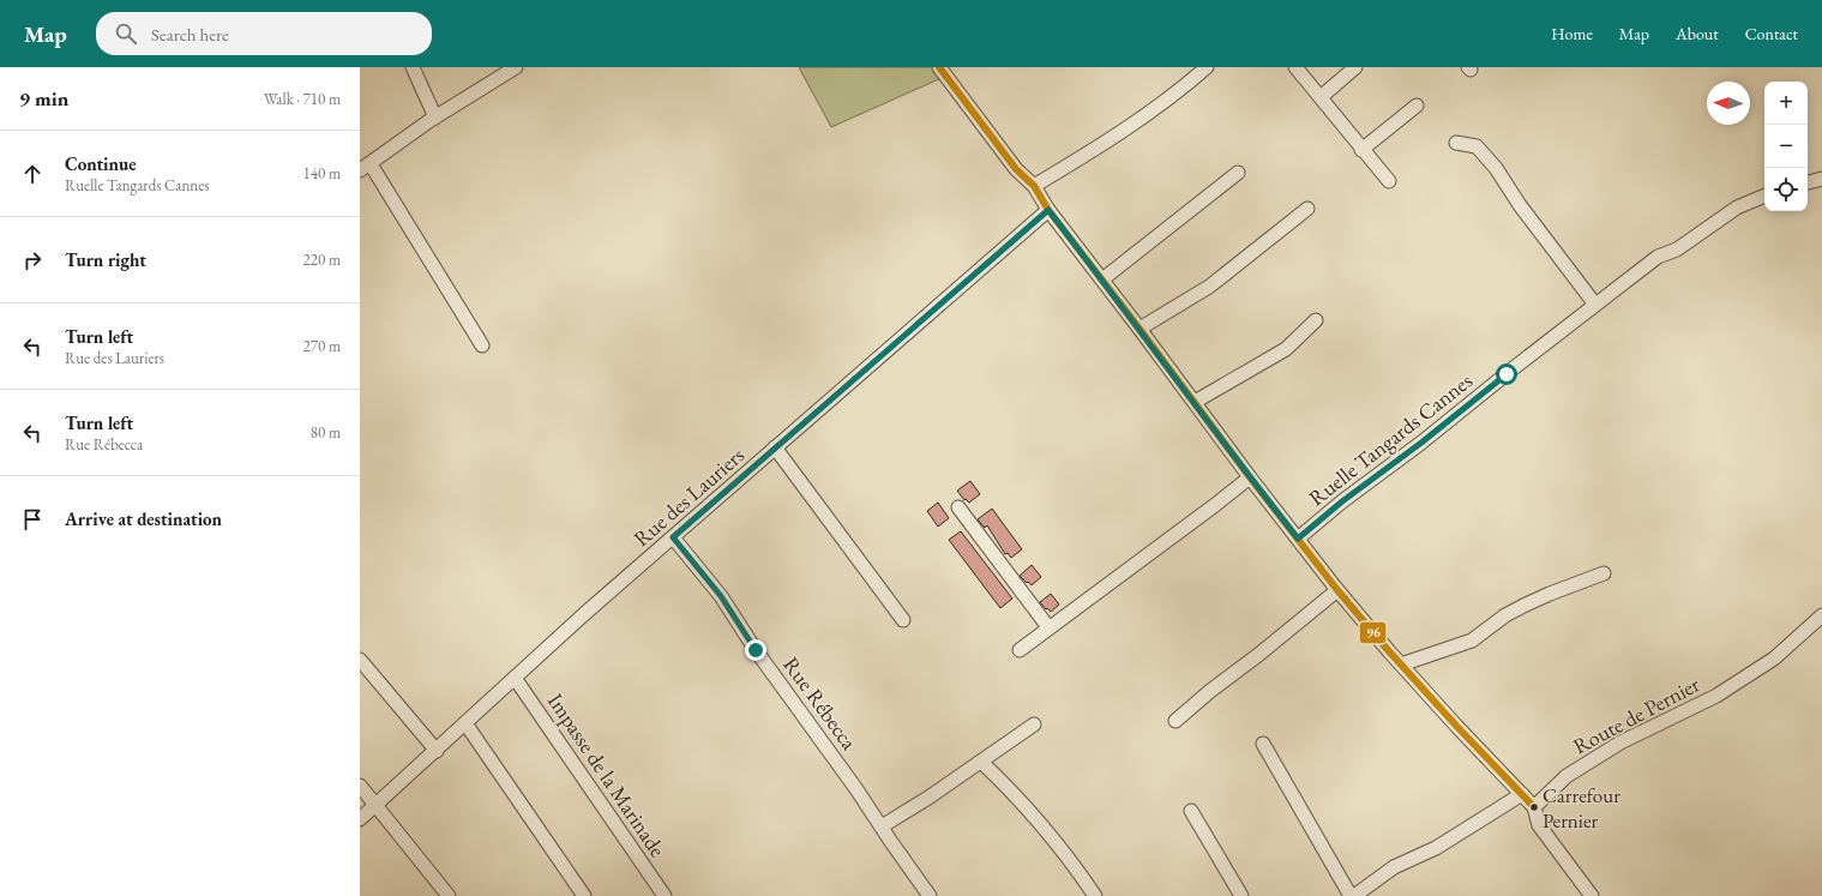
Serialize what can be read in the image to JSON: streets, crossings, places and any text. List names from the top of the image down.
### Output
{
  "streets": {
    "street": [
      "Ruelle Tangards Cannes",
      "Rue des Lauriers",
      "Rue Rébecca",
      "Route de Pernier",
      "Impasse de la Marinade"
    ]
  },
  "crossings": [
    ["Rue des Lauriers", "Rue Rébecca"],
    ["Rue des Lauriers", "Impasse de la Marinade"]
  ],
  "places": ["Carrefour Pernier"],
  "lines": ["transit line 96"],
  "north": "left",
  "page": {
    "header": "Map",
    "search": "Search here",
    "nav": [
      "Home",
      "Map",
      "About",
      "Contact"
    ],
    "heading": ["9 min", "Walk · 710 m"],
    "map_buttons": ["+", "−"],
    "list": [
      ["Continue", "Ruelle Tangards Cannes", "140 m"],
      ["Turn right", "220 m"],
      ["Turn left", "Rue des Lauriers", "270 m"],
      ["Turn left", "Rue Rébecca", "80 m"],
      "Arrive at destination"
    ]
  }
}
